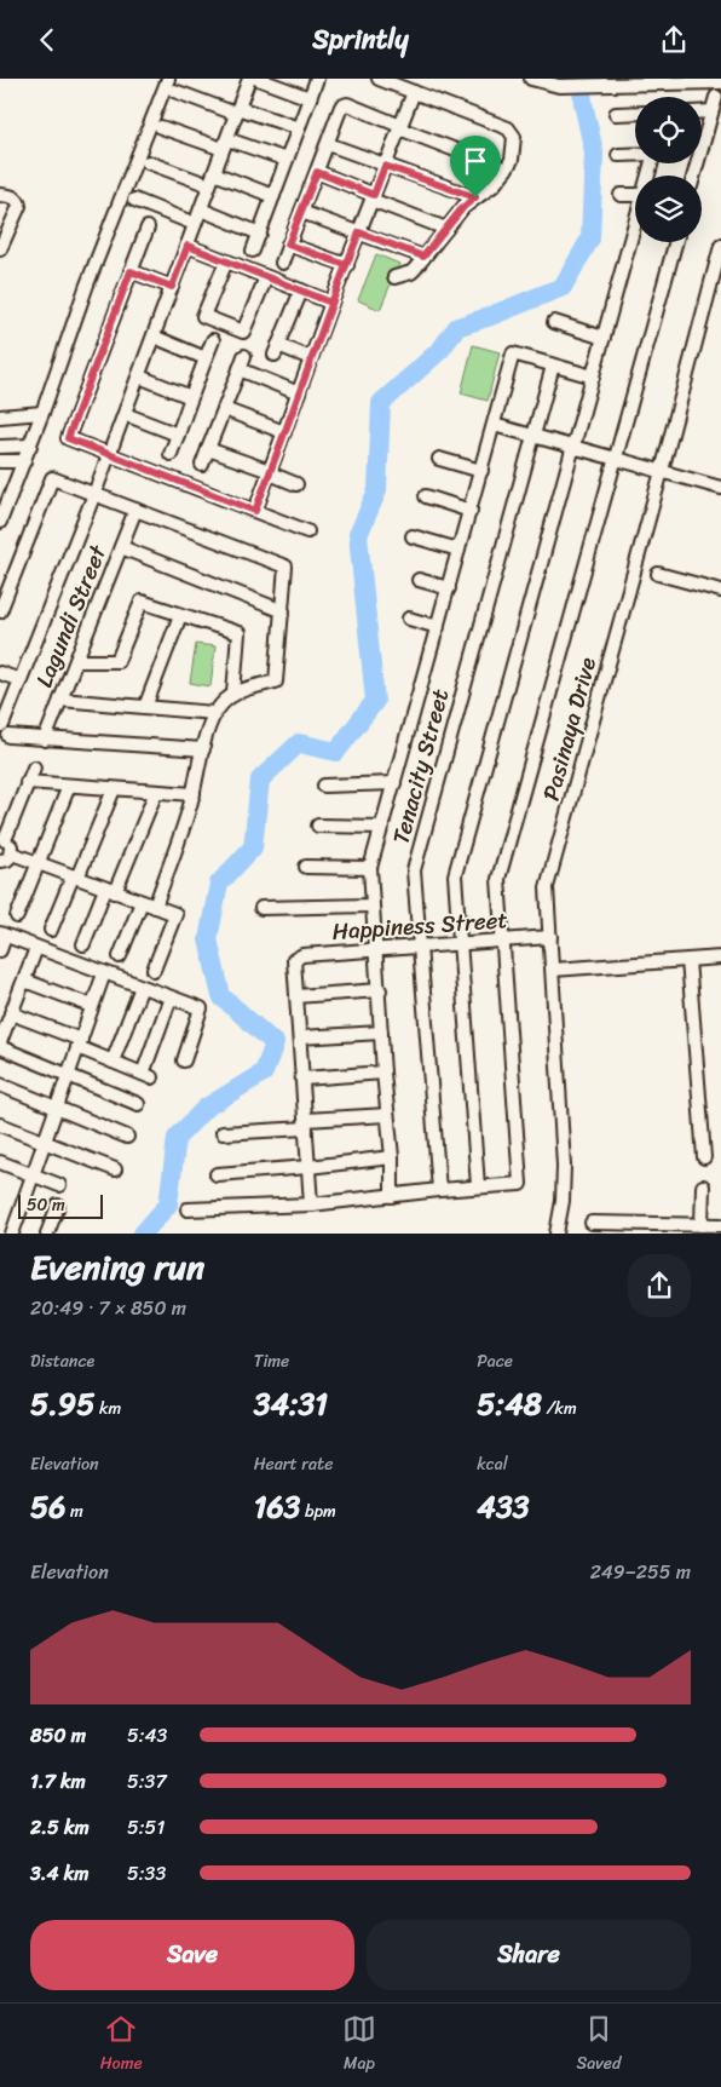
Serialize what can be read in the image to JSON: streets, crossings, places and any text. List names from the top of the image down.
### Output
{
  "streets": {
    "street": [
      "Lagundi Street",
      "Pasinaya Drive",
      "Tenacity Street",
      "Happiness Street"
    ]
  },
  "crossings": [
    ["Pasinaya Drive", "Happiness Street"],
    ["Tenacity Street", "Happiness Street"]
  ],
  "scale_bar": "50 m",
  "page": {
    "header": "Sprintly",
    "scale": "50 m",
    "heading": ["Evening run", "20:49 · 7 × 850 m"],
    "stats": [
      ["Distance", "5.95 km"],
      ["Time", "34:31"],
      ["Pace", "5:48 /km"],
      ["Elevation", "56 m"],
      ["Heart rate", "163 bpm"],
      ["kcal", "433"]
    ],
    "chart": ["Elevation", "249–255 m"],
    "list": [
      {
        "name": "850 m",
        "note": "5:43"
      },
      {
        "name": "1.7 km",
        "note": "5:37"
      },
      {
        "name": "2.5 km",
        "note": "5:51"
      },
      {
        "name": "3.4 km",
        "note": "5:33"
      }
    ],
    "buttons": ["Save", "Share"],
    "tabs": ["Home", "Map", "Saved"]
  }
}
